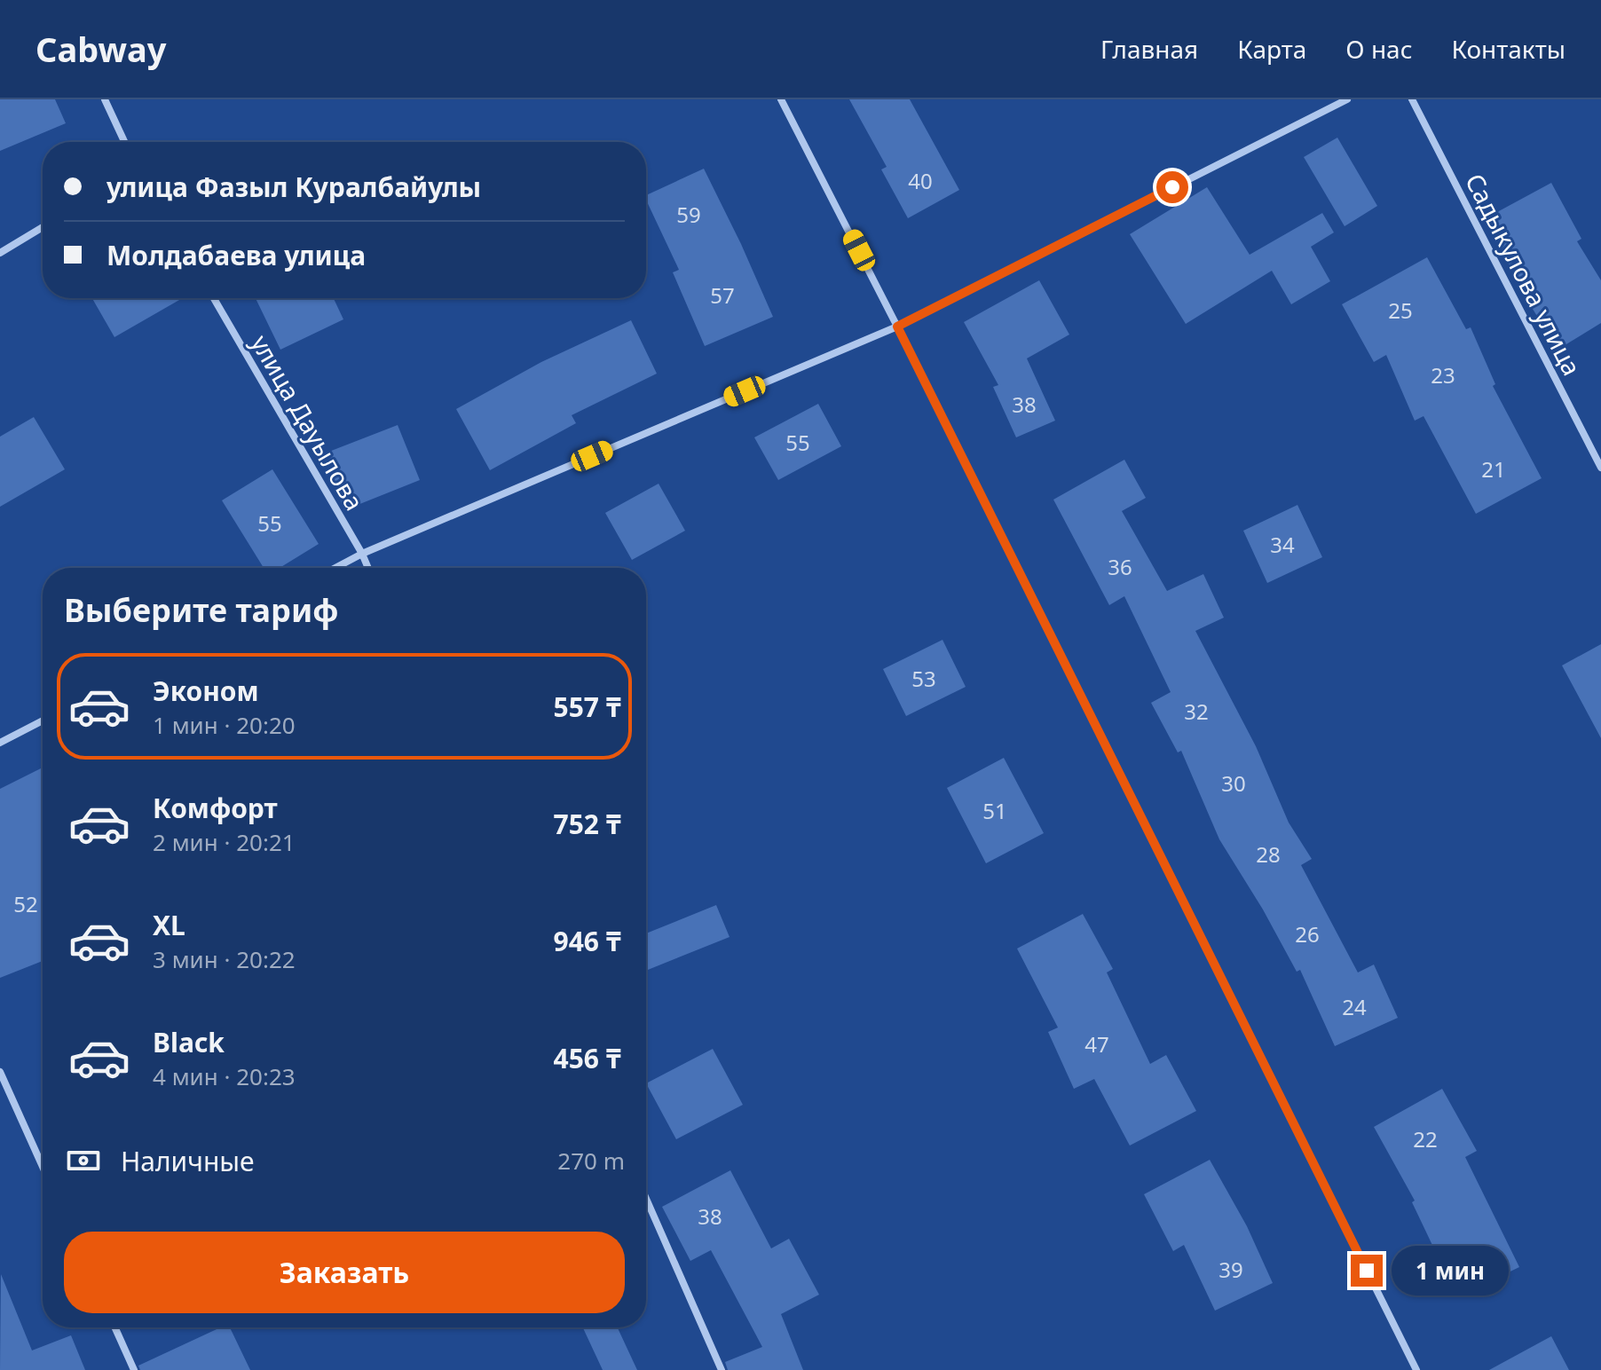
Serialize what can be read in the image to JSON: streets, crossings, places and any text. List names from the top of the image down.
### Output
{
  "streets": {
    "street": ["Садыкулова улица", "улица Дауылова"]
  },
  "house_numbers": [
    "40",
    "59",
    "57",
    "25",
    "23",
    "38",
    "55",
    "21",
    "55",
    "34",
    "36",
    "53",
    "32",
    "30",
    "51",
    "28",
    "52",
    "26",
    "24",
    "47",
    "22",
    "38",
    "39"
  ],
  "page": {
    "header": "Cabway",
    "nav": [
      "Главная",
      "Карта",
      "О нас",
      "Контакты"
    ],
    "banner": ["улица Фазыл Куралбайулы", "Молдабаева улица"],
    "heading": "Выберите тариф",
    "list": [
      {
        "name": "Эконом",
        "note": "1 мин · 20:20",
        "value": "557 ₸"
      },
      {
        "name": "Комфорт",
        "note": "2 мин · 20:21",
        "value": "752 ₸"
      },
      {
        "name": "XL",
        "note": "3 мин · 20:22",
        "value": "946 ₸"
      },
      {
        "name": "Black",
        "note": "4 мин · 20:23",
        "value": "456 ₸"
      }
    ],
    "pay": ["Наличные", "270 m"],
    "buttons": "Заказать",
    "bubble": "1 мин"
  }
}
